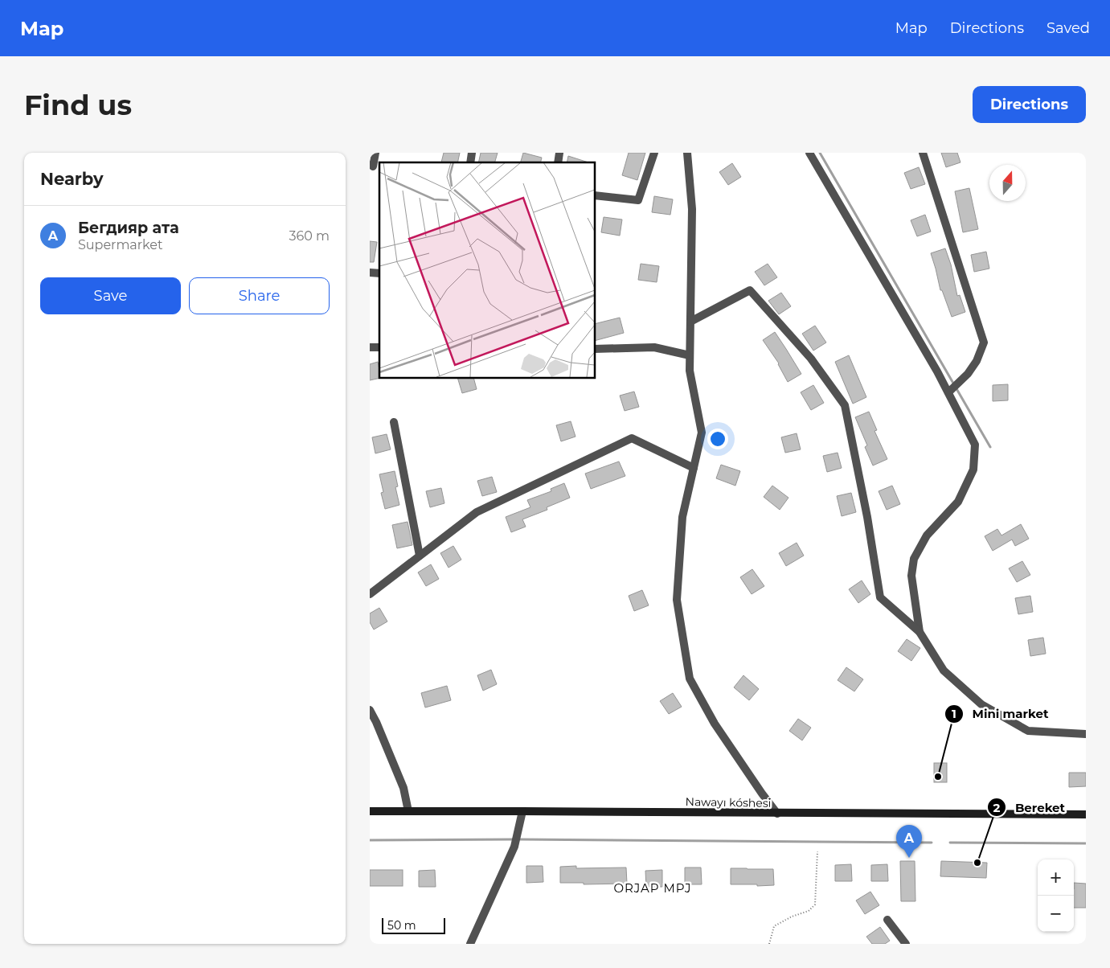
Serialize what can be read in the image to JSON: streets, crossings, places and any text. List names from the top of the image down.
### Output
{
  "streets": {
    "main road": ["Nawayı kóshesi"]
  },
  "districts": ["ORJAP MPJ"],
  "places": ["Mini market", "Bereket"],
  "scale_bar": "50 m",
  "north": "top",
  "page": {
    "header": "Map",
    "nav": ["Map", "Directions", "Saved"],
    "buttons": [
      "Directions",
      ["Save", "Share"]
    ],
    "title": "Find us",
    "heading": "Nearby",
    "list": [
      {
        "mark": "A",
        "name": "Бегдияр ата",
        "note": "Supermarket",
        "value": "360 m"
      }
    ],
    "pins": "A",
    "map_buttons": ["+", "−"],
    "scale": "50 m"
  }
}
